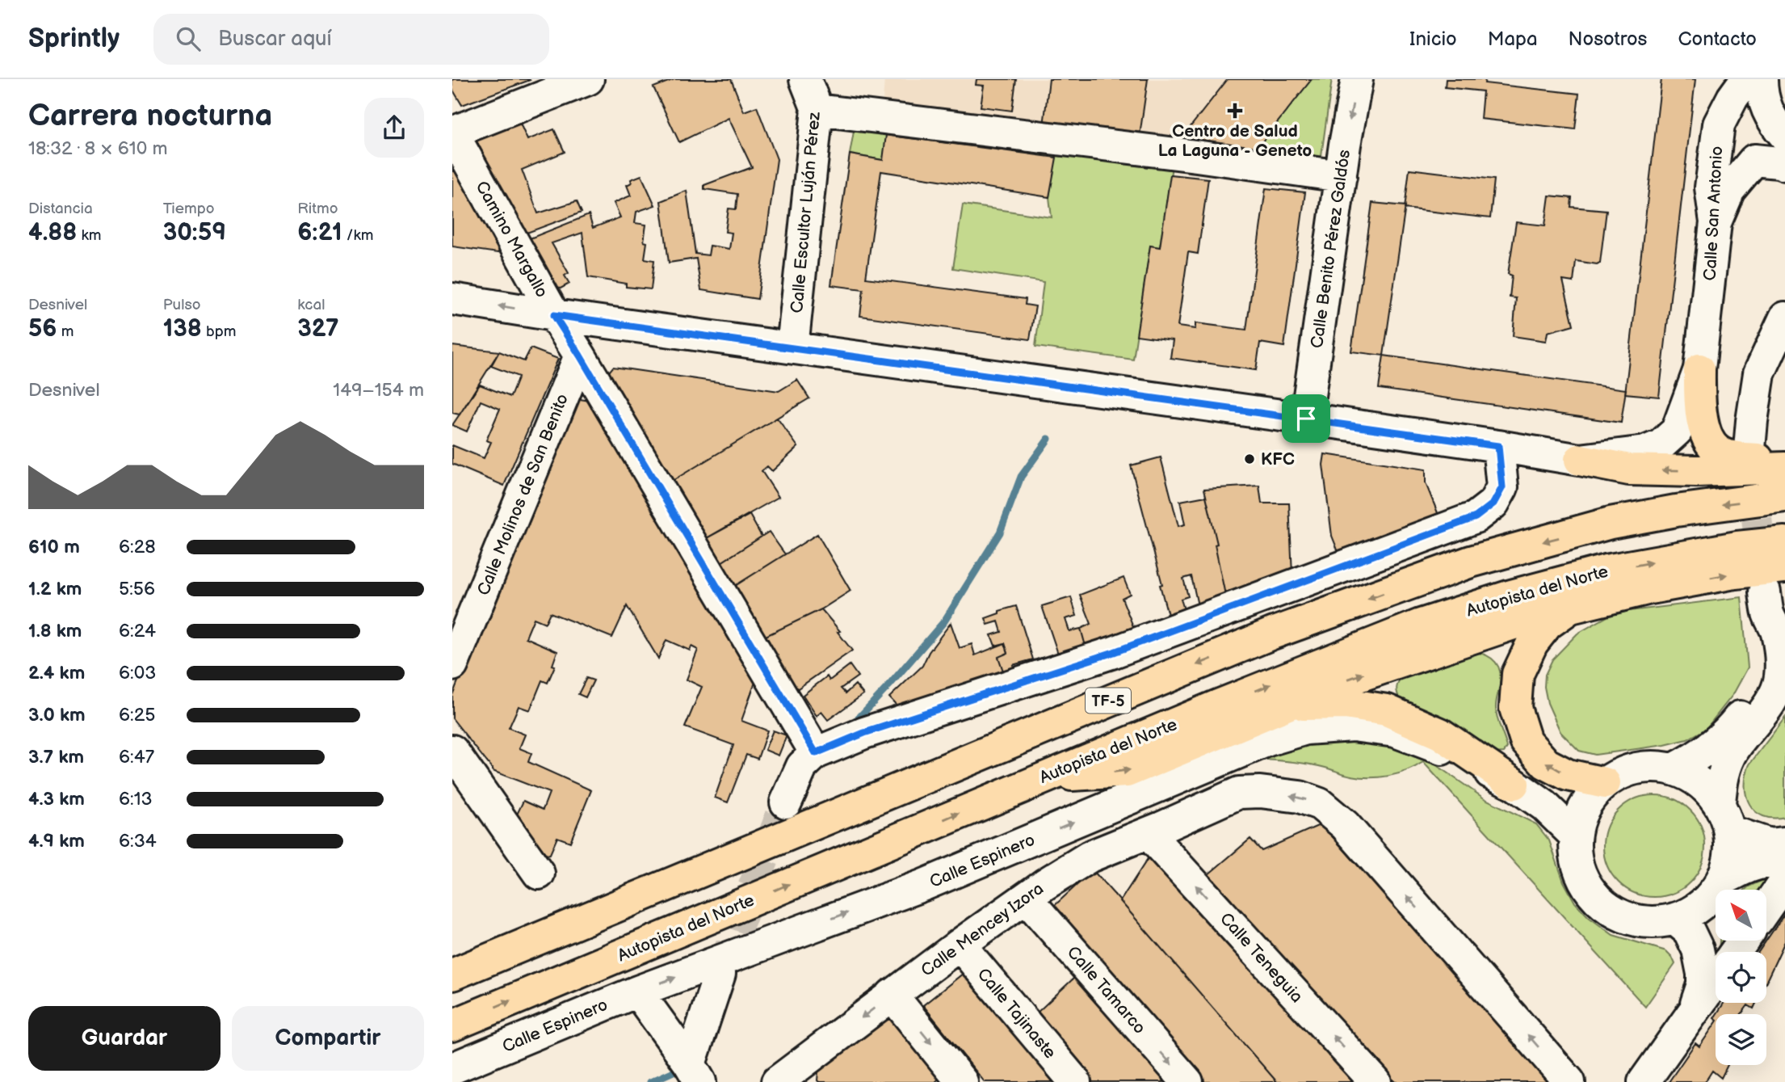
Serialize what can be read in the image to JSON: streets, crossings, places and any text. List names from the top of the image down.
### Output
{
  "streets": {
    "highway": ["Autopista del Norte", "TF-5"],
    "street": [
      "Calle Escultor Luján Pérez",
      "Calle San Antonio",
      "Camino Margallo",
      "Calle Benito Pérez Galdós",
      "Calle Molinos de San Benito",
      "Calle Espinero",
      "Calle Mencey Izora",
      "Calle Teneguia",
      "Calle Tamarco",
      "Calle Tajinaste"
    ]
  },
  "crossings": [
    ["Calle Escultor Luján Pérez", "Calle San Antonio"],
    ["Calle San Antonio", "Camino Margallo"],
    ["Calle San Antonio", "Calle Benito Pérez Galdós"],
    ["Camino Margallo", "Calle Molinos de San Benito"],
    ["Calle Mencey Izora", "Calle Teneguia"],
    ["Calle Mencey Izora", "Calle Tamarco"],
    ["Calle Mencey Izora", "Calle Tajinaste"]
  ],
  "one_way": ["Calle Teneguia"],
  "places": {
    "health": ["Centro de Salud La Laguna - Geneto"],
    "other": ["KFC"]
  },
  "north": "top left",
  "page": {
    "header": "Sprintly",
    "search": "Buscar aquí",
    "nav": [
      "Inicio",
      "Mapa",
      "Nosotros",
      "Contacto"
    ],
    "heading": ["Carrera nocturna", "18:32 · 8 × 610 m"],
    "stats": [
      ["Distancia", "4.88 km"],
      ["Tiempo", "30:59"],
      ["Ritmo", "6:21 /km"],
      ["Desnivel", "56 m"],
      ["Pulso", "138 bpm"],
      ["kcal", "327"]
    ],
    "chart": ["Desnivel", "149–154 m"],
    "list": [
      {
        "name": "610 m",
        "note": "6:28"
      },
      {
        "name": "1.2 km",
        "note": "5:56"
      },
      {
        "name": "1.8 km",
        "note": "6:24"
      },
      {
        "name": "2.4 km",
        "note": "6:03"
      },
      {
        "name": "3.0 km",
        "note": "6:25"
      },
      {
        "name": "3.7 km",
        "note": "6:47"
      },
      {
        "name": "4.3 km",
        "note": "6:13"
      },
      {
        "name": "4.9 km",
        "note": "6:34"
      }
    ],
    "buttons": ["Guardar", "Compartir"]
  }
}
